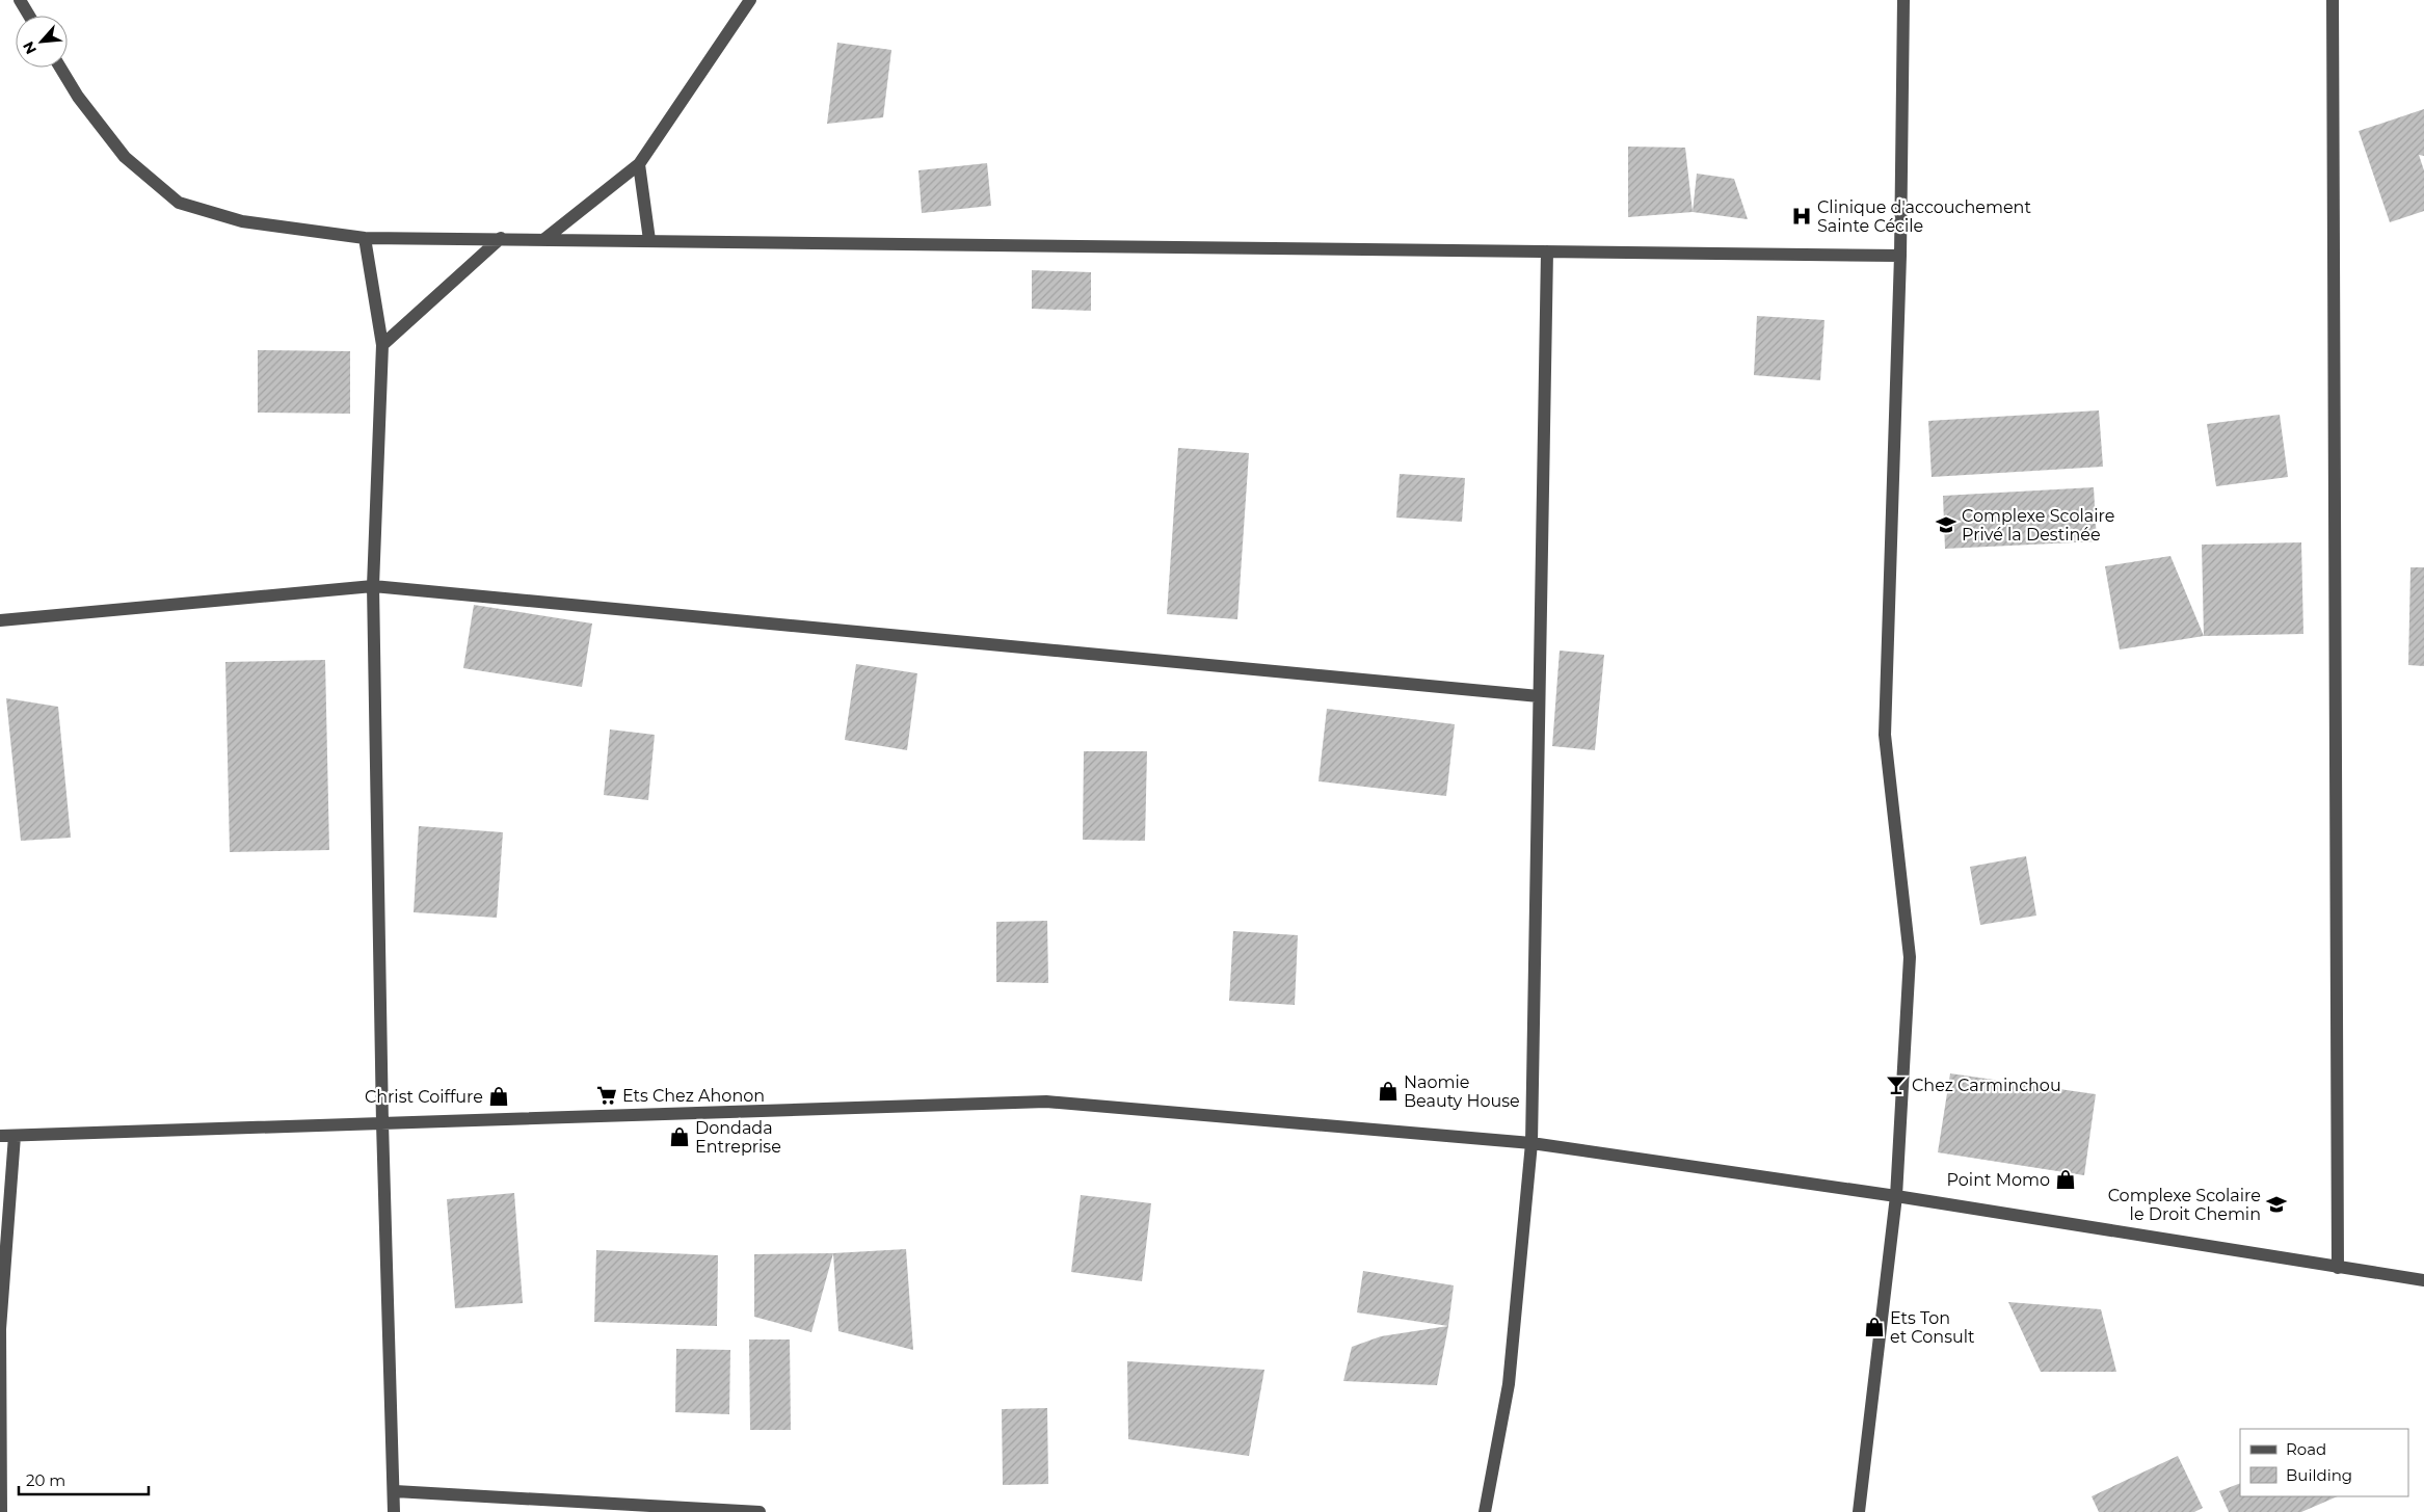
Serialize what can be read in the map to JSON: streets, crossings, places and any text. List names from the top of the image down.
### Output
{
  "places": {
    "hospital": ["Clinique d'accouchement Sainte Cécile"],
    "school or university": ["Complexe Scolaire Privé la Destinée", "Complexe Scolaire le Droit Chemin"],
    "bar": ["Chez Carminchou"],
    "shop": [
      "Naomie Beauty House",
      "Christ Coiffure",
      "Dondada Entreprise",
      "Point Momo",
      "Ets Ton et Consult"
    ],
    "supermarket": ["Ets Chez Ahonon"]
  },
  "legend": ["Road", "Building"],
  "scale_bar": "20 m",
  "north": "bottom left"
}
